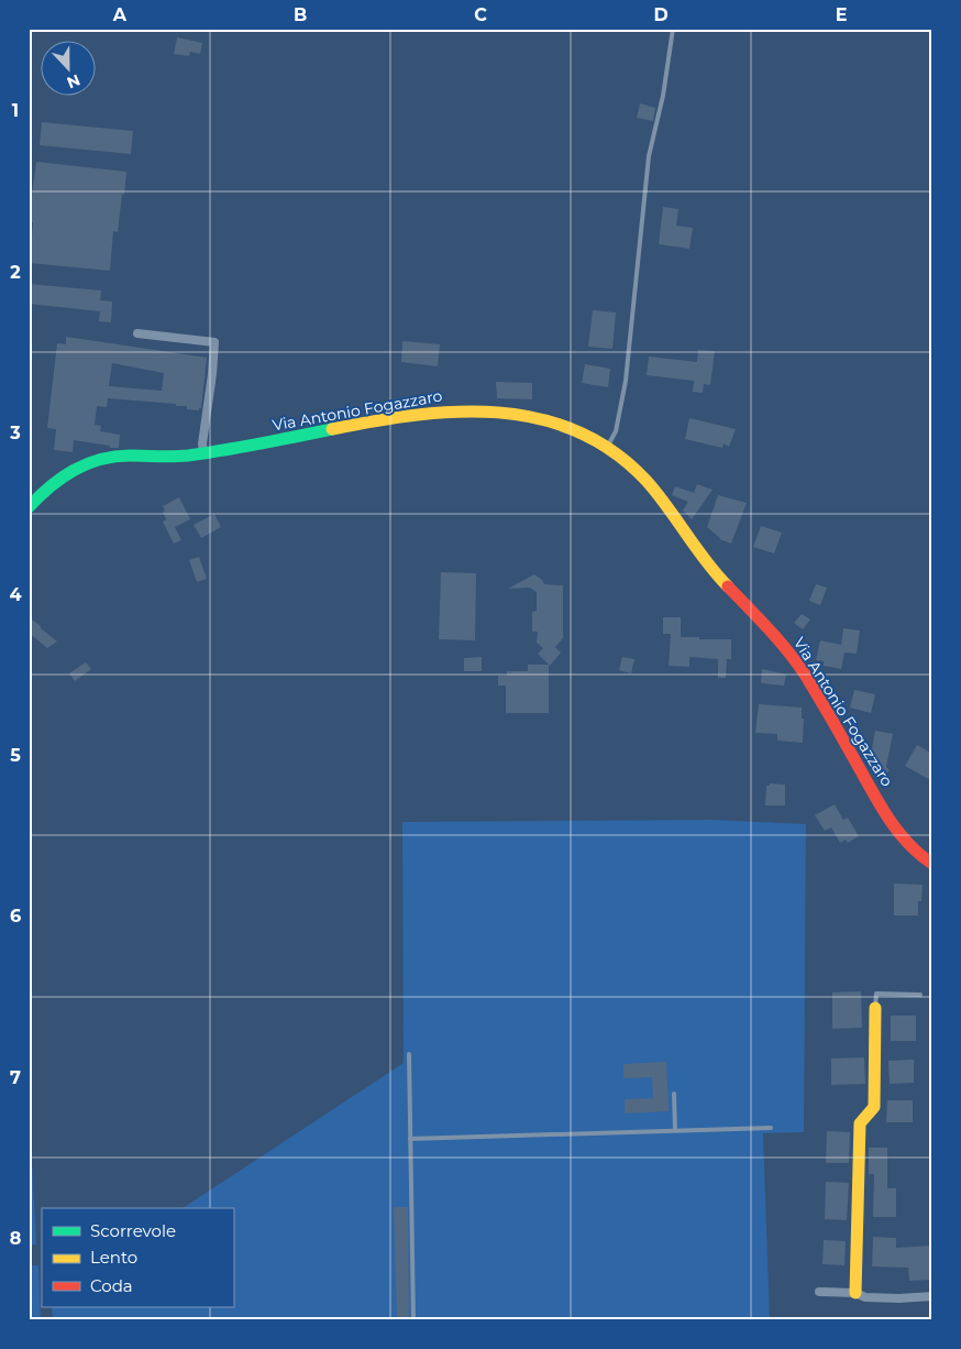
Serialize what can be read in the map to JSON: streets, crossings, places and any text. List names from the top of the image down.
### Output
{
  "streets": {
    "street": ["Via Antonio Fogazzaro"]
  },
  "legend": ["Scorrevole", "Lento", "Coda"],
  "north": "bottom",
  "grid": {
    "columns": [
      "A",
      "B",
      "C",
      "D",
      "E"
    ],
    "rows": [
      "1",
      "2",
      "3",
      "4",
      "5",
      "6",
      "7",
      "8"
    ]
  }
}
